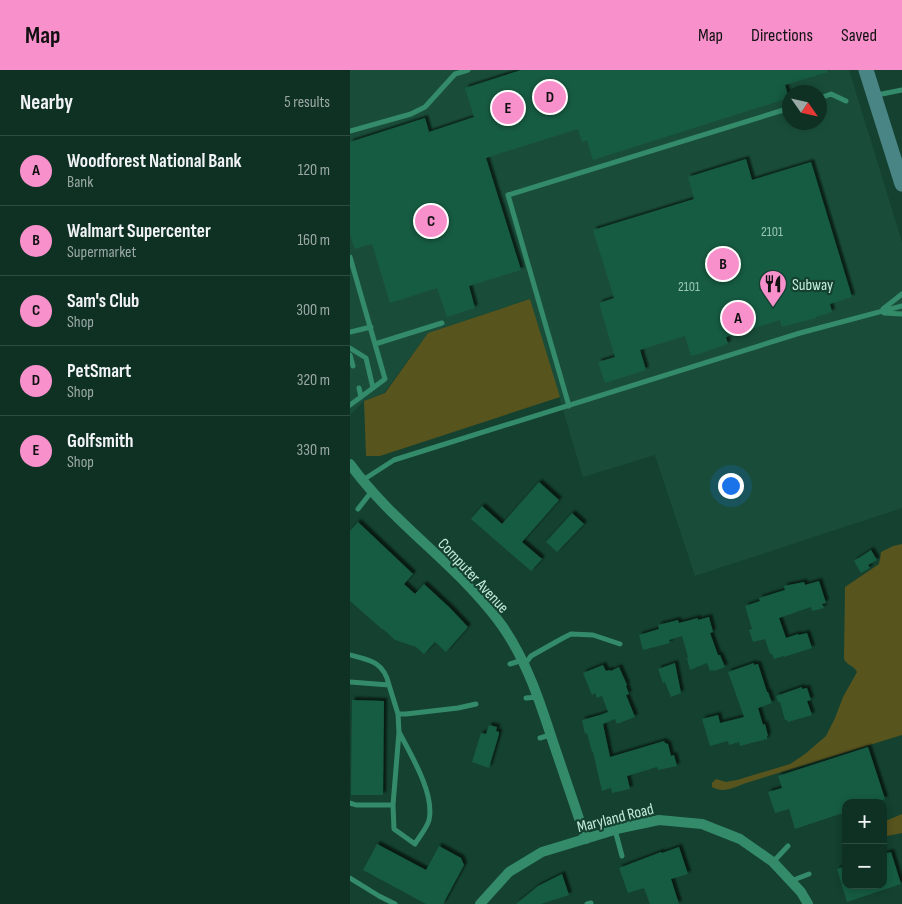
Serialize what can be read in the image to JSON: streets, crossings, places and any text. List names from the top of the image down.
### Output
{
  "streets": {
    "street": ["Computer Avenue", "Maryland Road"]
  },
  "crossings": [
    ["Computer Avenue", "Maryland Road"]
  ],
  "places": {
    "restaurant": ["Subway"]
  },
  "house_numbers": ["2101", "2101"],
  "north": "bottom right",
  "page": {
    "header": "Map",
    "nav": ["Map", "Directions", "Saved"],
    "heading": ["Nearby", "5 results"],
    "pins": [
      "D",
      "E",
      "C",
      "B",
      "A"
    ],
    "list": [
      {
        "mark": "A",
        "name": "Woodforest National Bank",
        "note": "Bank",
        "value": "120 m"
      },
      {
        "mark": "B",
        "name": "Walmart Supercenter",
        "note": "Supermarket",
        "value": "160 m"
      },
      {
        "mark": "C",
        "name": "Sam's Club",
        "note": "Shop",
        "value": "300 m"
      },
      {
        "mark": "D",
        "name": "PetSmart",
        "note": "Shop",
        "value": "320 m"
      },
      {
        "mark": "E",
        "name": "Golfsmith",
        "note": "Shop",
        "value": "330 m"
      }
    ],
    "map_buttons": ["+", "−"]
  }
}
